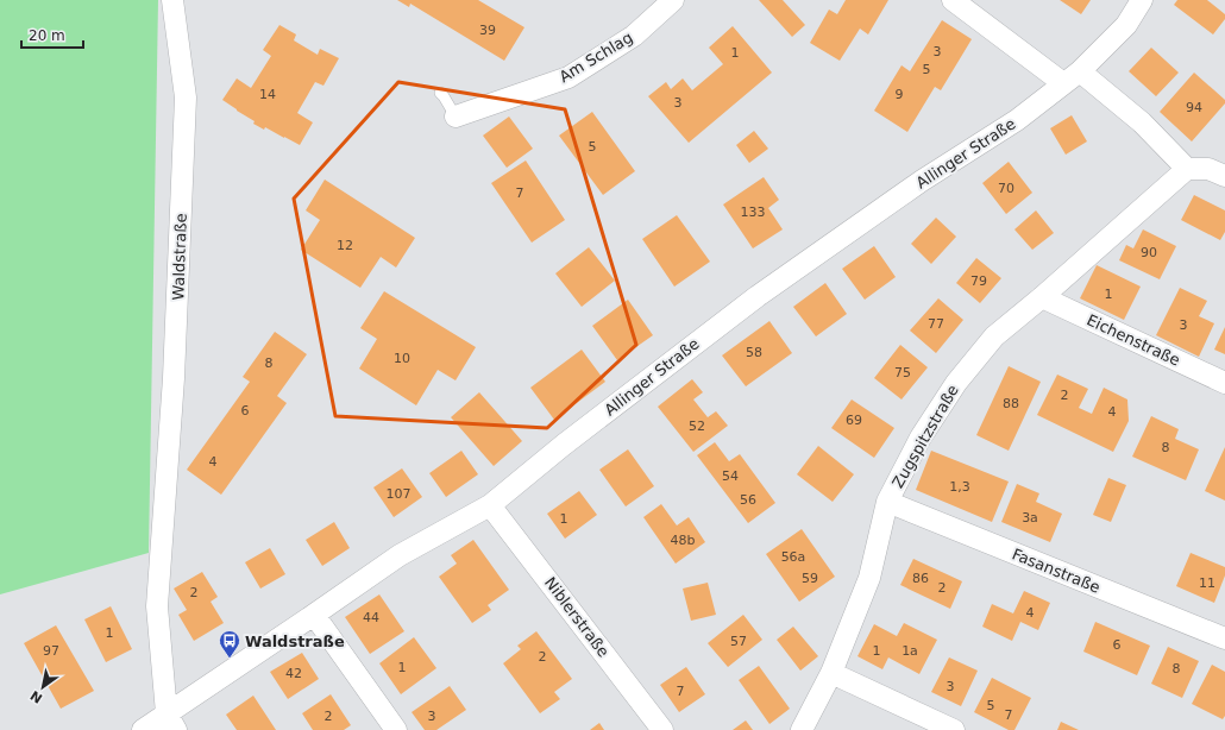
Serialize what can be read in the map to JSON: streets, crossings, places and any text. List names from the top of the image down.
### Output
{
  "streets": {
    "street": [
      "Am Schlag",
      "Allinger Straße",
      "Waldstraße",
      "Eichenstraße",
      "Zugspitzstraße",
      "Fasanstraße",
      "Niblerstraße"
    ]
  },
  "crossings": [
    ["Allinger Straße", "Waldstraße"],
    ["Allinger Straße", "Niblerstraße"],
    ["Eichenstraße", "Zugspitzstraße"],
    ["Zugspitzstraße", "Fasanstraße"]
  ],
  "places": {
    "bus stop": ["Waldstraße"]
  },
  "house_numbers": [
    "39",
    "3",
    "1",
    "5",
    "14",
    "9",
    "3",
    "94",
    "5",
    "70",
    "7",
    "133",
    "12",
    "90",
    "79",
    "1",
    "77",
    "3",
    "58",
    "10",
    "8",
    "75",
    "2",
    "88",
    "6",
    "4",
    "69",
    "52",
    "8",
    "4",
    "54",
    "1,3",
    "107",
    "56",
    "3a",
    "1",
    "48b",
    "56a",
    "59",
    "86",
    "11",
    "2",
    "2",
    "4",
    "44",
    "1",
    "57",
    "6",
    "97",
    "1",
    "1a",
    "2",
    "1",
    "8",
    "42",
    "3",
    "7",
    "5",
    "7",
    "2",
    "3"
  ],
  "scale_bar": "20 m",
  "north": "bottom left"
}
